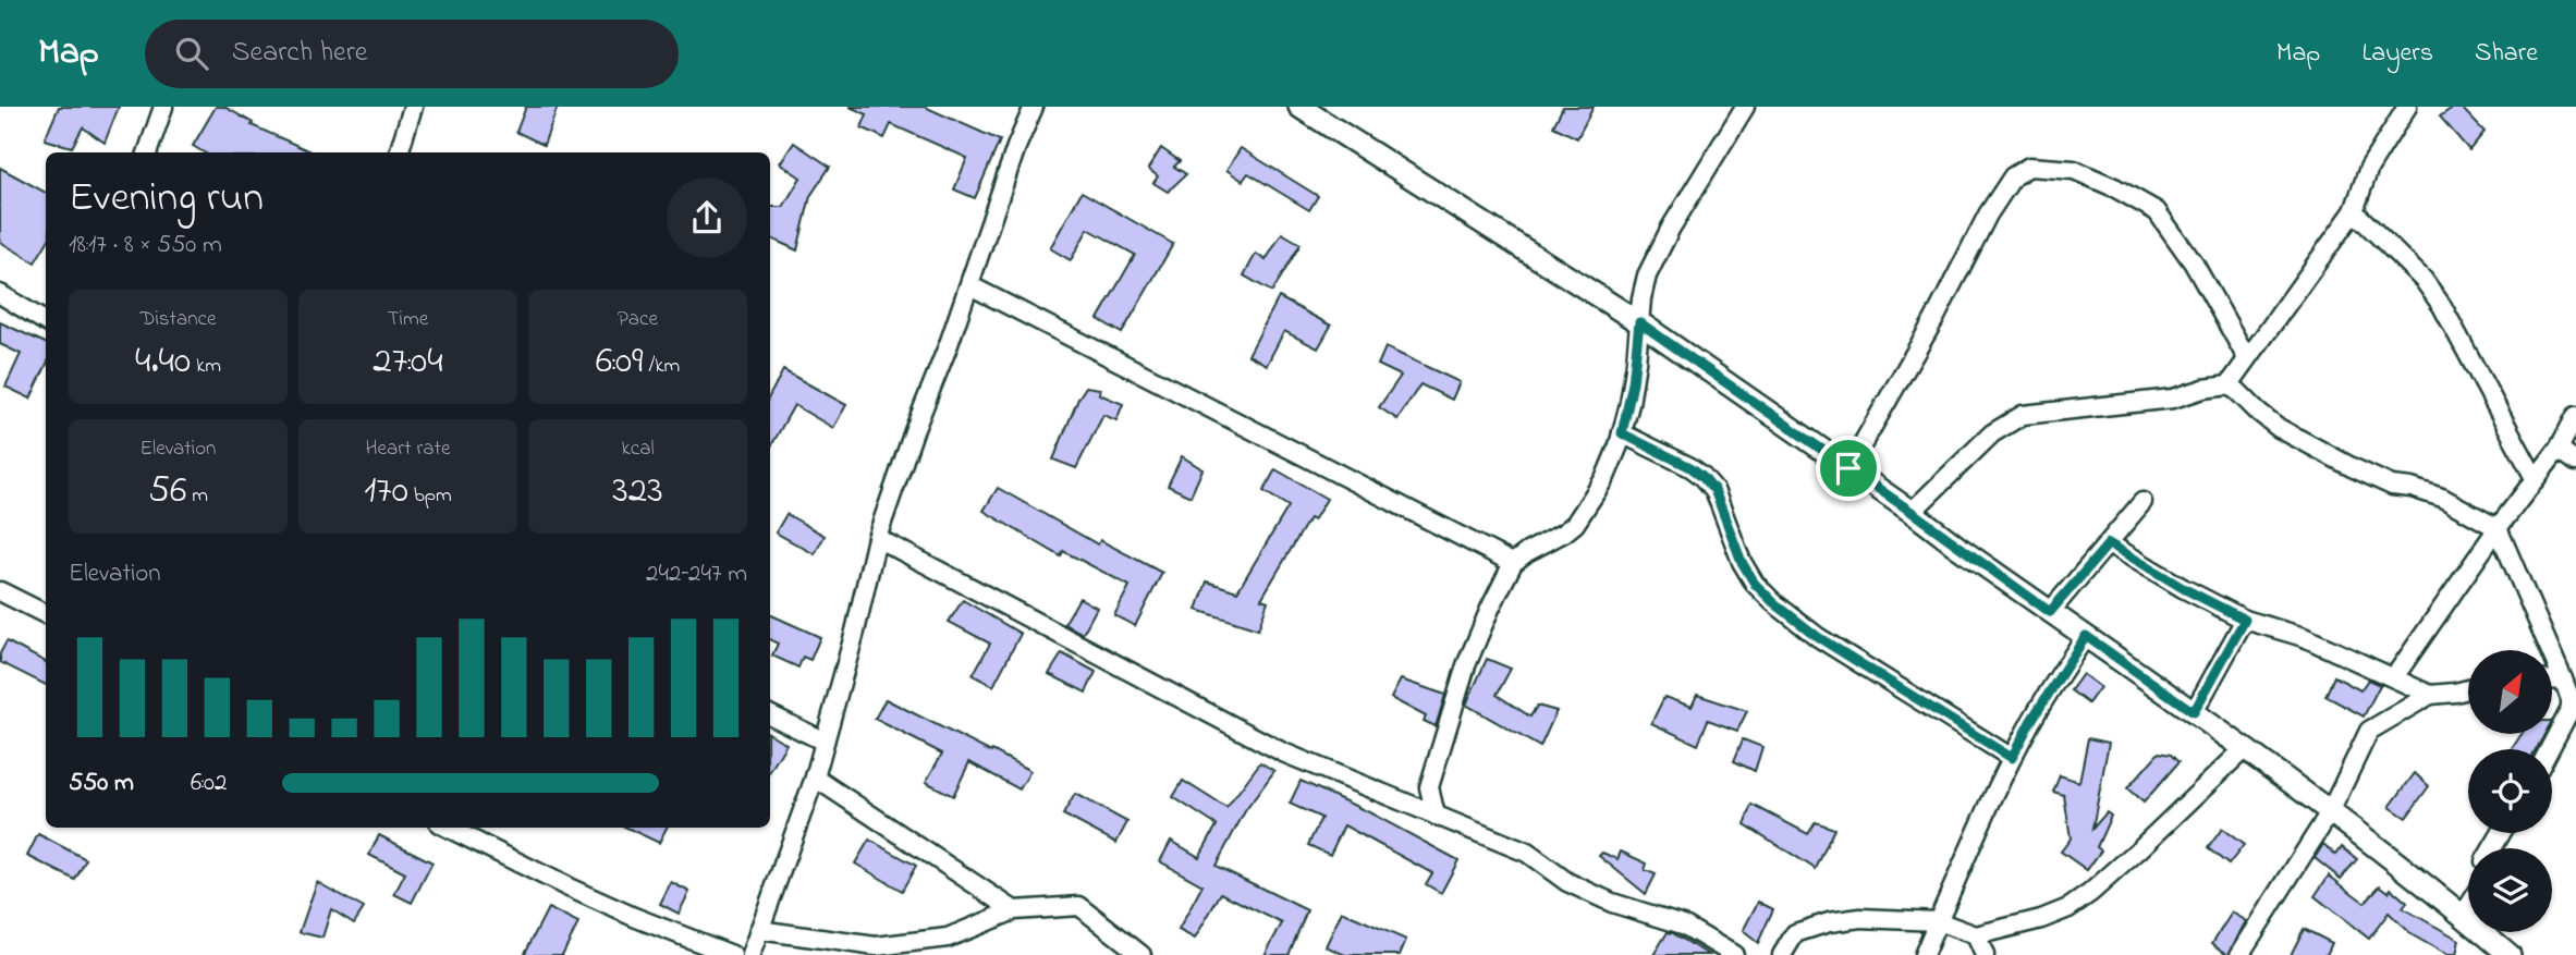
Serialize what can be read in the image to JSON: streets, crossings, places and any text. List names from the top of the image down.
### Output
{
  "north": "top right",
  "page": {
    "header": "Map",
    "search": "Search here",
    "nav": ["Map", "Layers", "Share"],
    "heading": ["Evening run", "18:17 · 8 × 550 m"],
    "stats": [
      ["Distance", "4.40 km"],
      ["Time", "27:04"],
      ["Pace", "6:09 /km"],
      ["Elevation", "56 m"],
      ["Heart rate", "170 bpm"],
      ["kcal", "323"]
    ],
    "chart": ["Elevation", "242–247 m"],
    "list": [
      {
        "name": "550 m",
        "note": "6:02"
      }
    ]
  }
}
